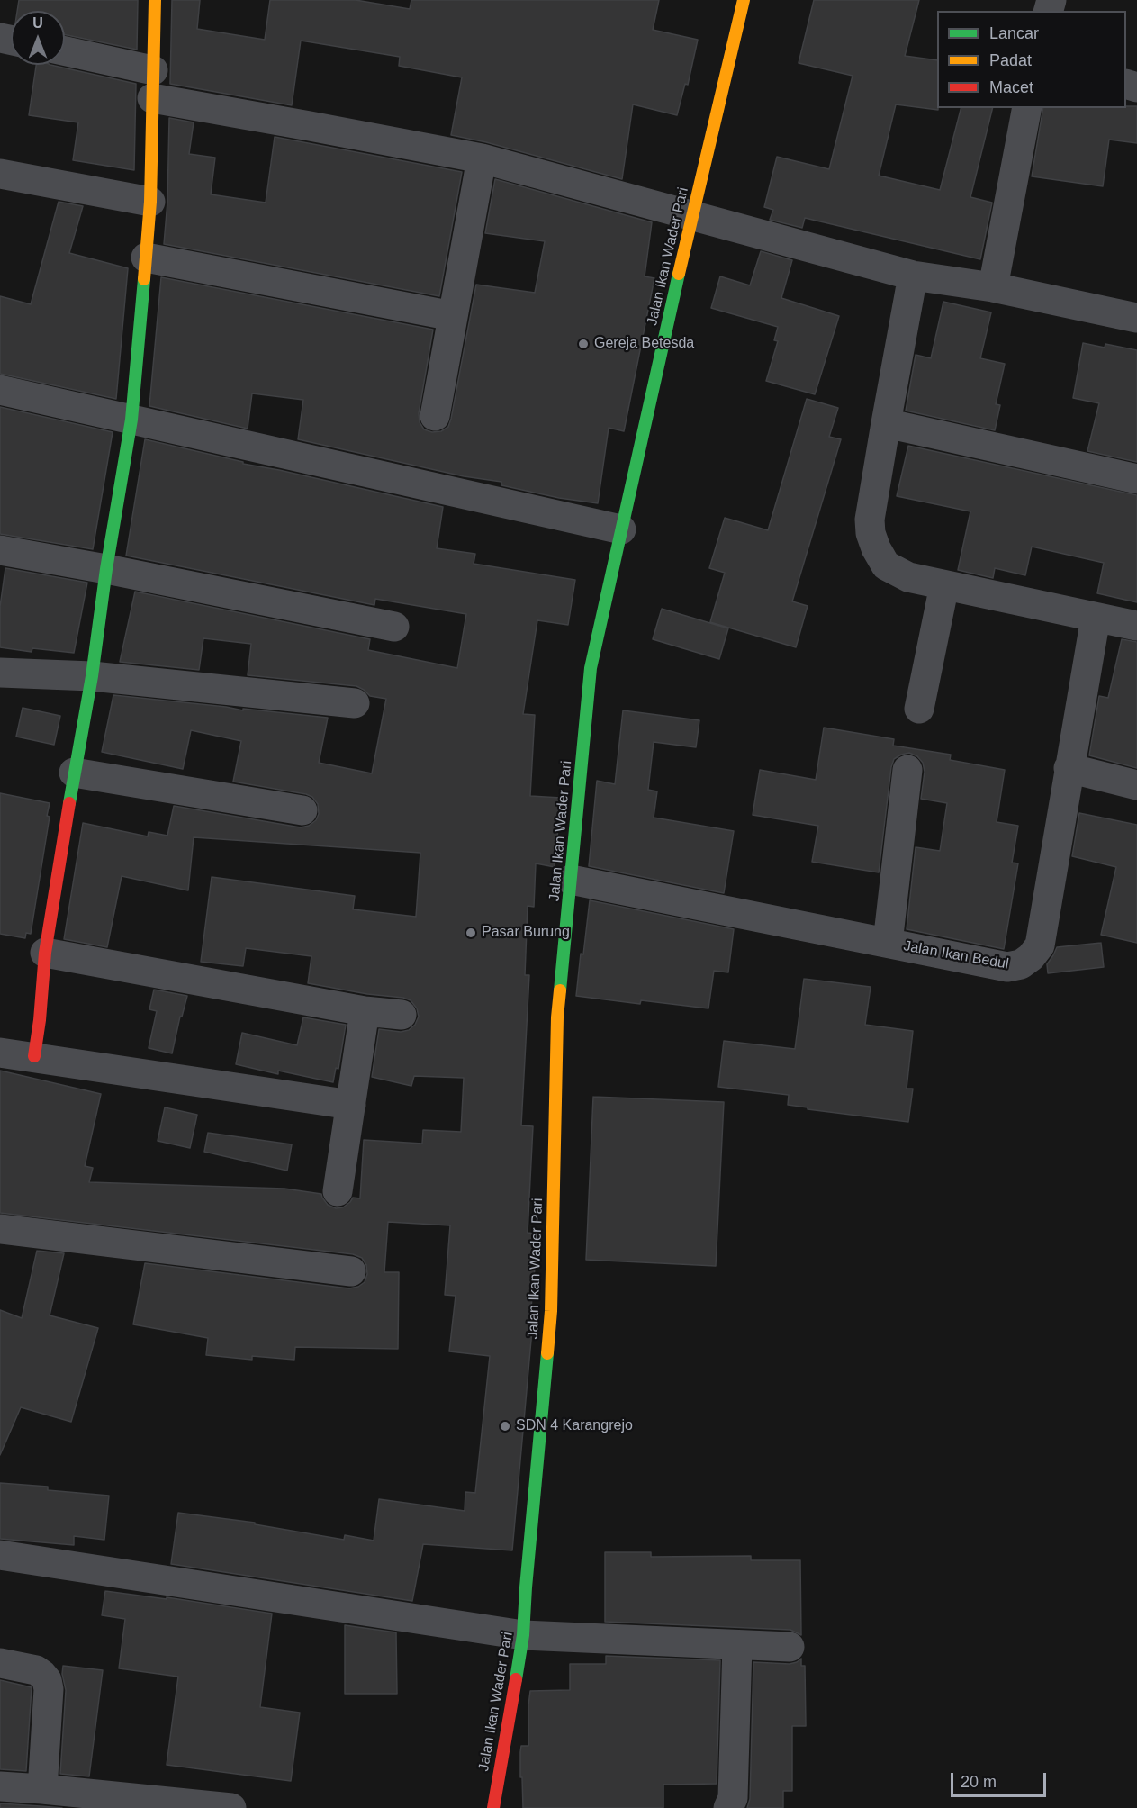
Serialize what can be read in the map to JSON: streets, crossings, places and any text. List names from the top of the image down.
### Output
{
  "streets": {
    "street": ["Jalan Ikan Wader Pari", "Jalan Ikan Bedul"]
  },
  "crossings": [
    ["Jalan Ikan Wader Pari", "Jalan Ikan Bedul"]
  ],
  "places": ["Gereja Betesda", "Pasar Burung", "SDN 4 Karangrejo"],
  "legend": ["Lancar", "Padat", "Macet"],
  "scale_bar": "20 m",
  "north": "top"
}
